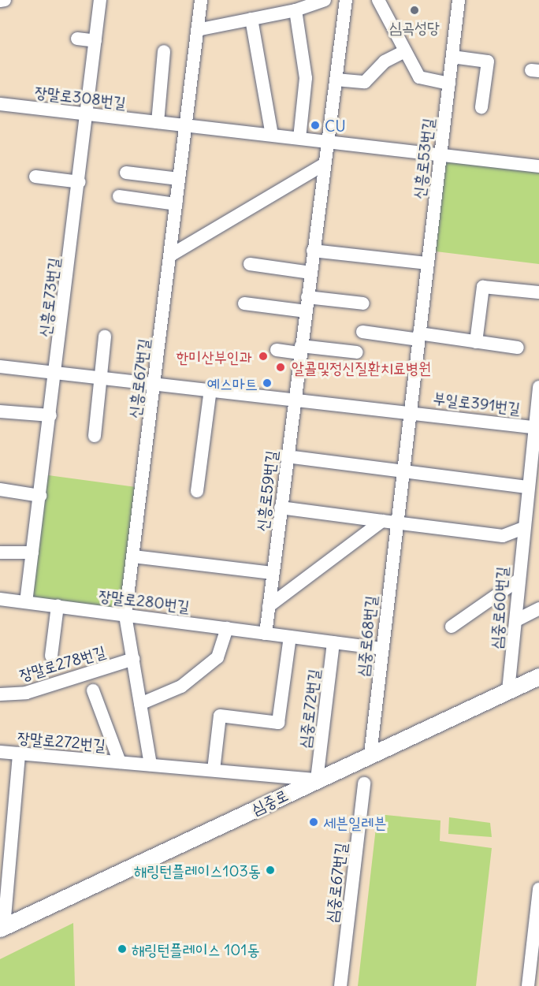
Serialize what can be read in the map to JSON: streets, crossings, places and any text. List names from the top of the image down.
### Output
{
  "streets": {
    "street": [
      "장말로308번길",
      "신흥로53번길",
      "신흥로73번길",
      "신흥로67번길",
      "부일로391번길",
      "신흥로59번길",
      "장말로280번길",
      "심중로60번길",
      "심중로68번길",
      "장말로278번길",
      "심중로72번길",
      "장말로272번길",
      "심중로",
      "심중로67번길"
    ]
  },
  "crossings": [
    ["장말로308번길", "신흥로53번길"],
    ["장말로308번길", "신흥로73번길"],
    ["장말로308번길", "신흥로67번길"],
    ["장말로308번길", "신흥로59번길"],
    ["신흥로53번길", "부일로391번길"],
    ["신흥로53번길", "심중로68번길"],
    ["신흥로73번길", "부일로391번길"],
    ["신흥로73번길", "장말로280번길"],
    ["신흥로67번길", "부일로391번길"],
    ["신흥로67번길", "장말로280번길"],
    ["신흥로67번길", "장말로278번길"],
    ["신흥로67번길", "장말로272번길"],
    ["부일로391번길", "신흥로59번길"],
    ["부일로391번길", "심중로60번길"],
    ["부일로391번길", "심중로68번길"],
    ["신흥로59번길", "장말로280번길"],
    ["장말로280번길", "심중로68번길"],
    ["장말로280번길", "심중로72번길"],
    ["심중로60번길", "심중로"],
    ["심중로68번길", "심중로"],
    ["심중로72번길", "장말로272번길"],
    ["심중로72번길", "심중로"],
    ["장말로272번길", "심중로"]
  ],
  "places": [
    "심곡성당",
    "CU",
    "한미산부인과",
    "알콜및정신질환치료병원",
    "예스마트",
    "세븐일레븐",
    "해링턴플레이스103동",
    "해링턴플레이스 101동"
  ]
}
